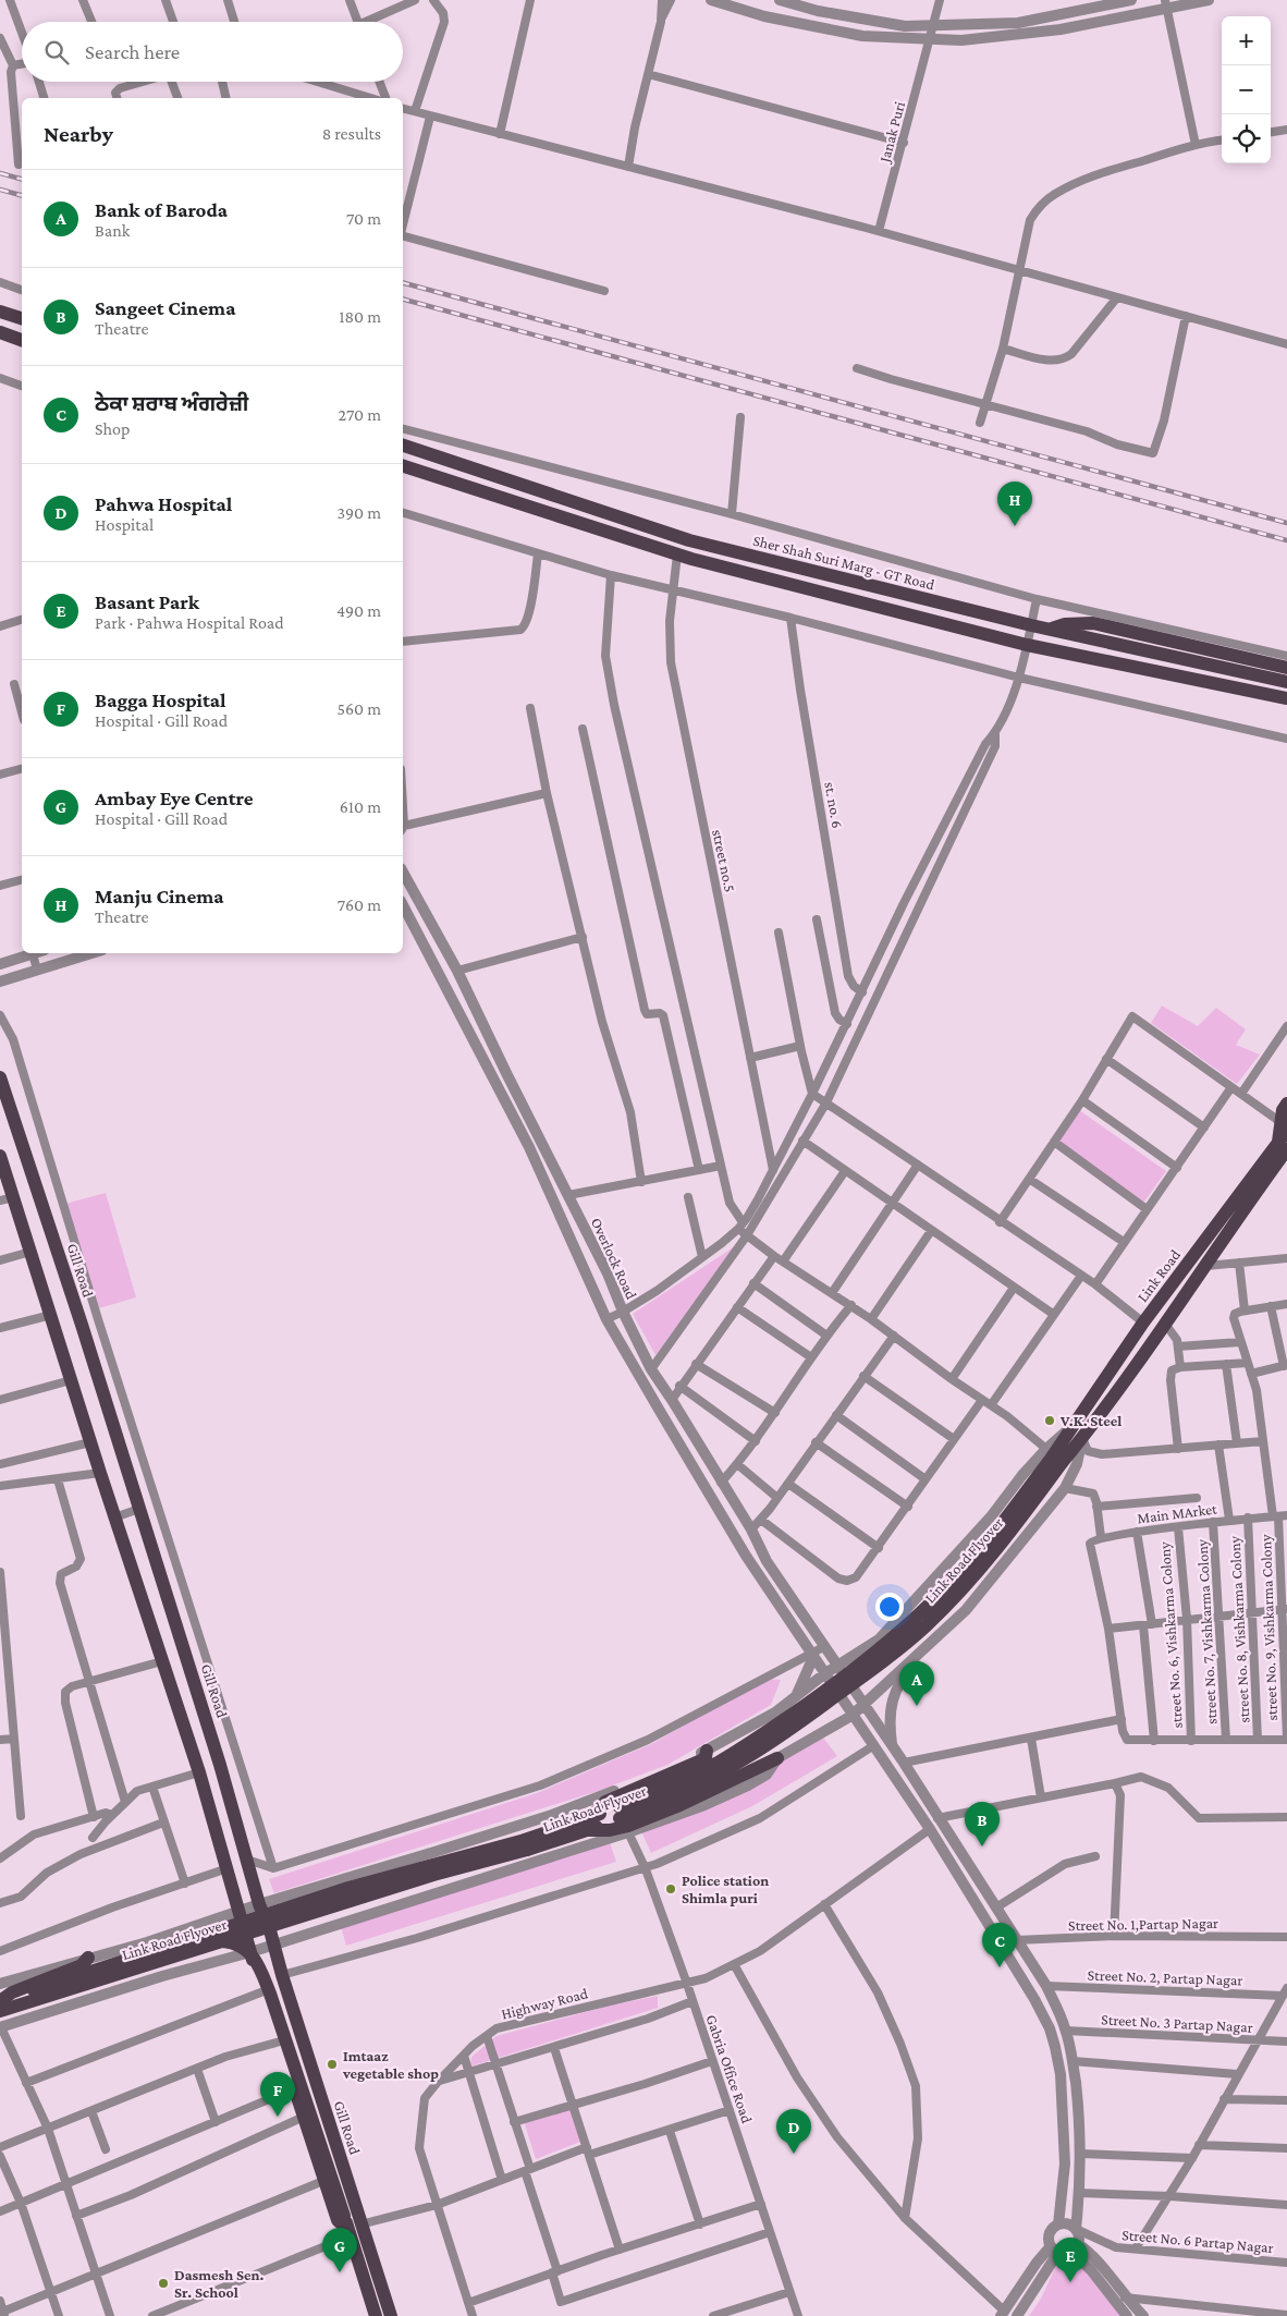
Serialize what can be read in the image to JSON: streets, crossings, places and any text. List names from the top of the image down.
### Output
{
  "streets": {
    "main road": [
      "Sher Shah Suri Marg - GT Road",
      "Gill Road",
      "Link Road",
      "Link Road Flyover"
    ],
    "street": [
      "Janak Puri",
      "st. no. 6",
      "street no.5",
      "Overlock Road",
      "Main MArket",
      "street No. 9, Vishkarma Colony",
      "street No. 8, Vishkarma Colony",
      "street No. 7, Vishkarma Colony",
      "street No. 6, Vishkarma Colony",
      "Street No. 1,Partap Nagar",
      "Street No. 2, Partap Nagar",
      "Highway Road",
      "Street No. 3 Partap Nagar",
      "Gabria Office Road",
      "Street No. 6 Partap Nagar"
    ]
  },
  "crossings": [
    ["Overlock Road", "Street No. 1,Partap Nagar"],
    ["Overlock Road", "Street No. 2, Partap Nagar"],
    ["Overlock Road", "Street No. 3 Partap Nagar"],
    ["Overlock Road", "Street No. 6 Partap Nagar"],
    ["Link Road", "Link Road Flyover"],
    ["Main MArket", "street No. 9, Vishkarma Colony"],
    ["Main MArket", "street No. 8, Vishkarma Colony"],
    ["Main MArket", "street No. 7, Vishkarma Colony"],
    ["Main MArket", "street No. 6, Vishkarma Colony"],
    ["Highway Road", "Gabria Office Road"]
  ],
  "places": [
    "V.K. Steel",
    "Police station Shimla puri",
    "Imtaaz vegetable shop",
    "Dasmesh Sen. Sr. School"
  ],
  "page": {
    "map_buttons": ["+", "−"],
    "search": "Search here",
    "heading": ["Nearby", "8 results"],
    "list": [
      {
        "mark": "A",
        "name": "Bank of Baroda",
        "note": "Bank",
        "value": "70 m"
      },
      {
        "mark": "B",
        "name": "Sangeet Cinema",
        "note": "Theatre",
        "value": "180 m"
      },
      {
        "mark": "C",
        "name": "ਠੇਕਾ ਸ਼ਰਾਬ ਅੰਗਰੇਜ਼ੀ",
        "note": "Shop",
        "value": "270 m"
      },
      {
        "mark": "D",
        "name": "Pahwa Hospital",
        "note": "Hospital",
        "value": "390 m"
      },
      {
        "mark": "E",
        "name": "Basant Park",
        "note": "Park · Pahwa Hospital Road",
        "value": "490 m"
      },
      {
        "mark": "F",
        "name": "Bagga Hospital",
        "note": "Hospital · Gill Road",
        "value": "560 m"
      },
      {
        "mark": "G",
        "name": "Ambay Eye Centre",
        "note": "Hospital · Gill Road",
        "value": "610 m"
      },
      {
        "mark": "H",
        "name": "Manju Cinema",
        "note": "Theatre",
        "value": "760 m"
      }
    ],
    "pins": [
      "H",
      "A",
      "B",
      "C",
      "F",
      "D",
      "G",
      "E"
    ]
  }
}
